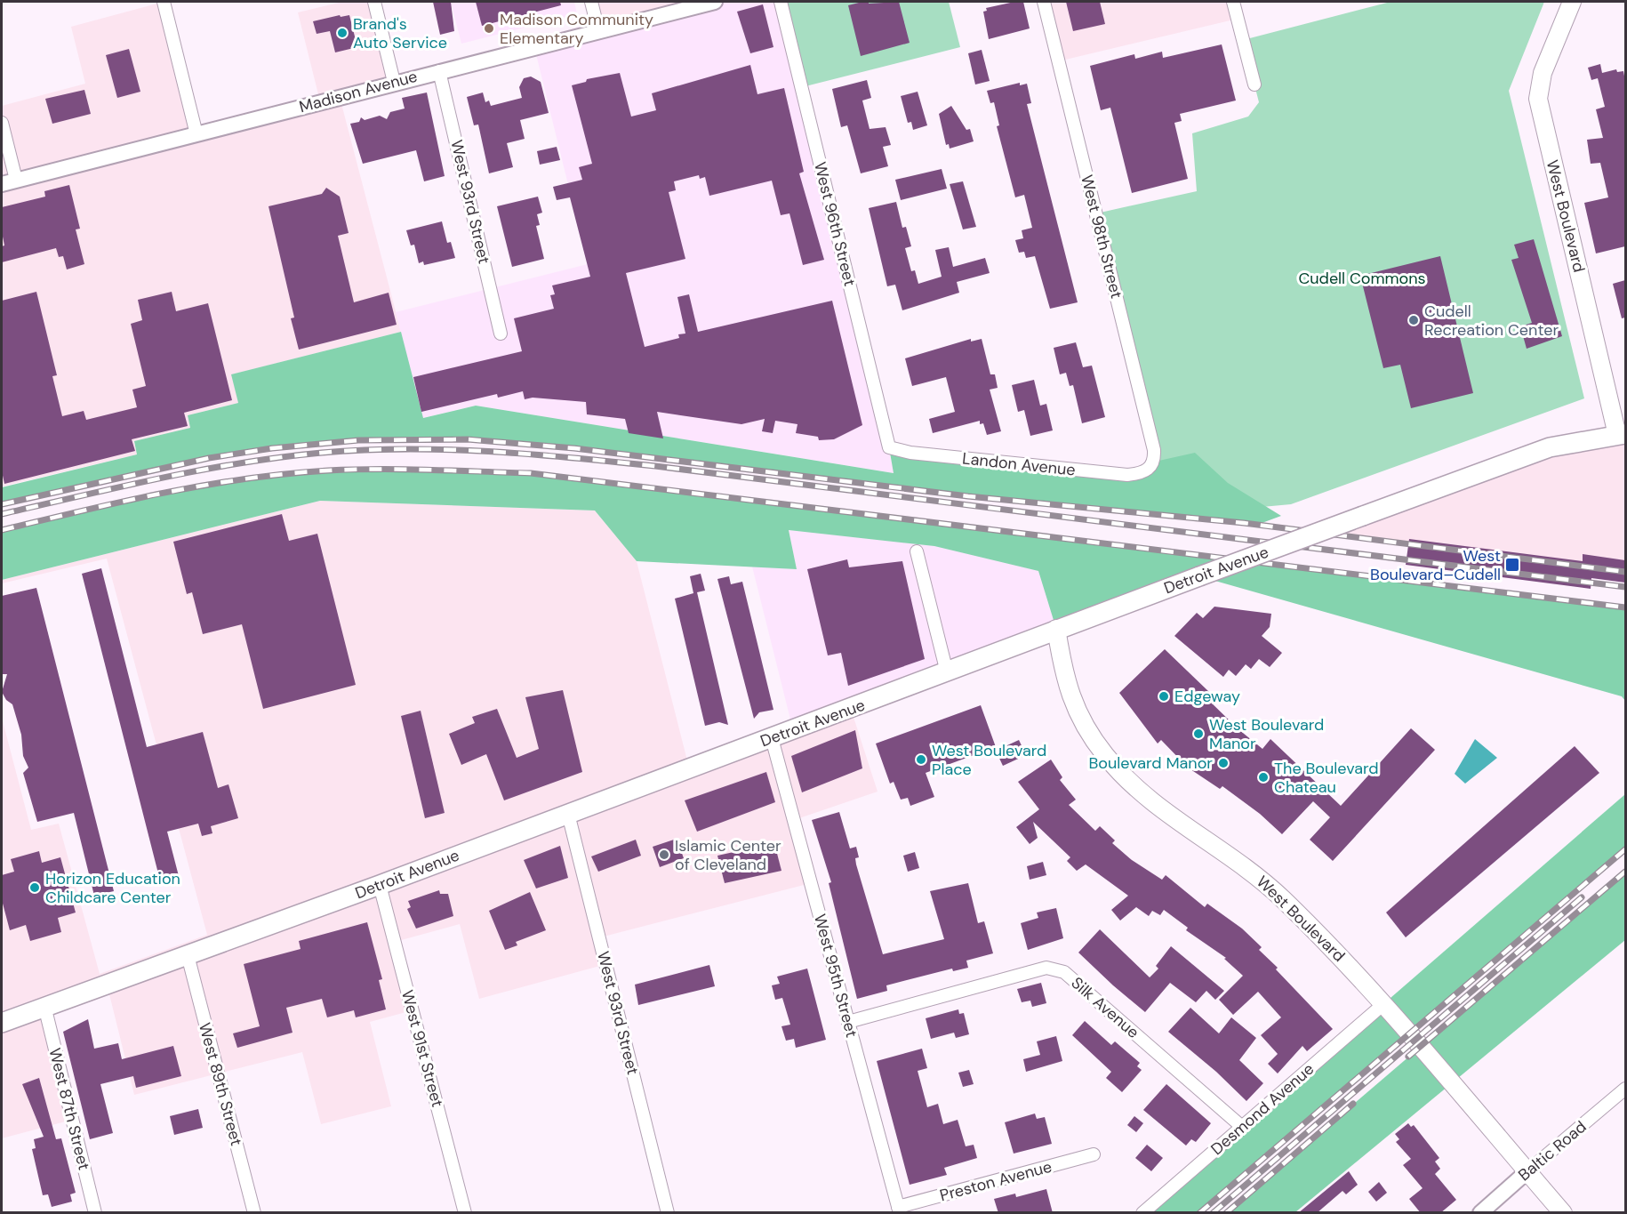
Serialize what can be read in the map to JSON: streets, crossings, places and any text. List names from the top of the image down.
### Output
{
  "streets": {
    "main road": ["West Boulevard", "Detroit Avenue"],
    "street": [
      "Madison Avenue",
      "West 93rd Street",
      "West 96th Street",
      "West 98th Street",
      "Landon Avenue",
      "West 95th Street",
      "Silk Avenue",
      "West 91st Street",
      "West 89th Street",
      "West 87th Street",
      "Desmond Avenue",
      "Baltic Road",
      "Preston Avenue"
    ]
  },
  "crossings": [
    ["Madison Avenue", "West 93rd Street"],
    ["West 93rd Street", "Detroit Avenue"],
    ["West Boulevard", "Detroit Avenue"],
    ["West Boulevard", "Desmond Avenue"],
    ["West Boulevard", "Baltic Road"],
    ["West 96th Street", "Landon Avenue"],
    ["West 98th Street", "Landon Avenue"],
    ["Detroit Avenue", "West 95th Street"],
    ["Detroit Avenue", "West 91st Street"],
    ["Detroit Avenue", "West 89th Street"],
    ["Detroit Avenue", "West 87th Street"],
    ["West 95th Street", "Silk Avenue"],
    ["West 95th Street", "Preston Avenue"],
    ["Silk Avenue", "Desmond Avenue"]
  ],
  "parks": ["Cudell Commons"],
  "places": {
    "other": [
      "Madison Community Elementary",
      "Brand's Auto Service",
      "Cudell Recreation Center",
      "Edgeway",
      "West Boulevard Manor",
      "West Boulevard Place",
      "Boulevard Manor",
      "The Boulevard Chateau",
      "Islamic Center of Cleveland",
      "Horizon Education Childcare Center"
    ],
    "transit": ["West Boulevard–Cudell"]
  }
}
